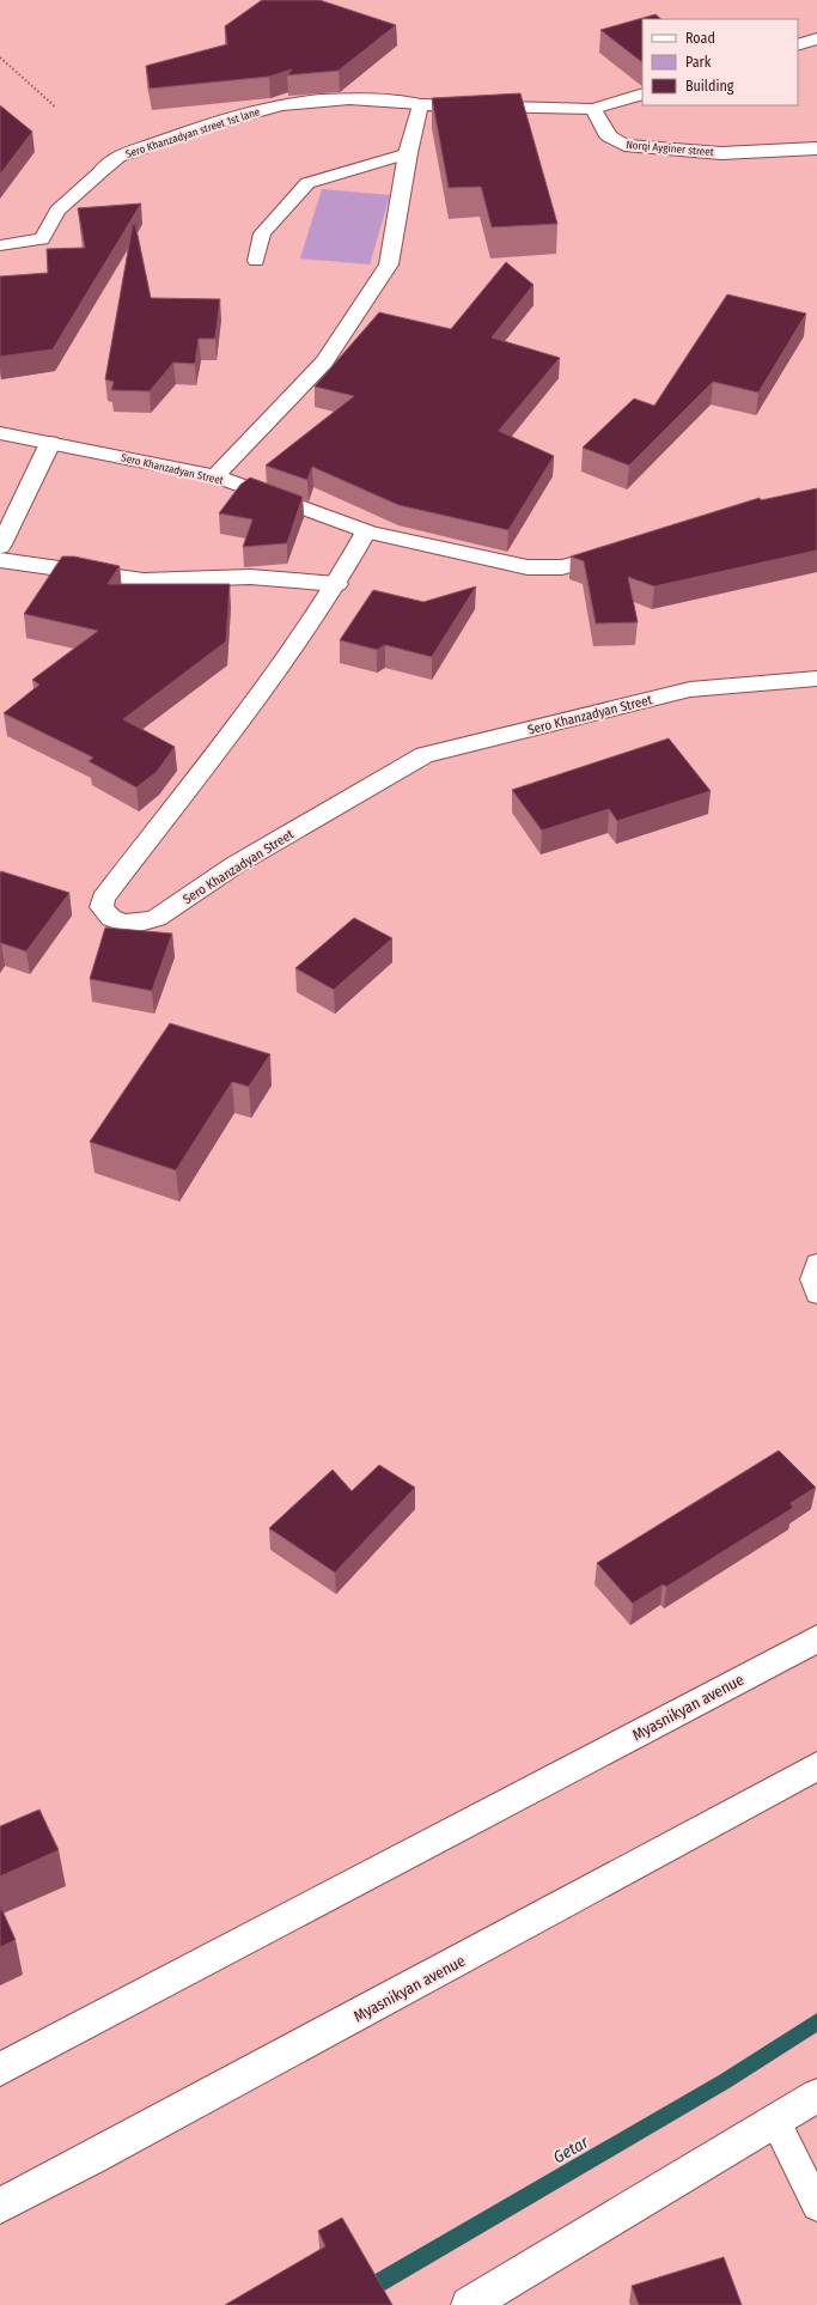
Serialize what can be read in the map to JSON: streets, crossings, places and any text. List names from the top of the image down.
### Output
{
  "streets": {
    "main road": [
      "Sero Khanzadyan street 1st lane",
      "Norqi Ayginer street",
      "Sero Khanzadyan Street",
      "Myasnikyan avenue"
    ]
  },
  "crossings": [
    ["Sero Khanzadyan street 1st lane", "Norqi Ayginer street"]
  ],
  "water": ["Getar"],
  "legend": ["Road", "Park", "Building"]
}
